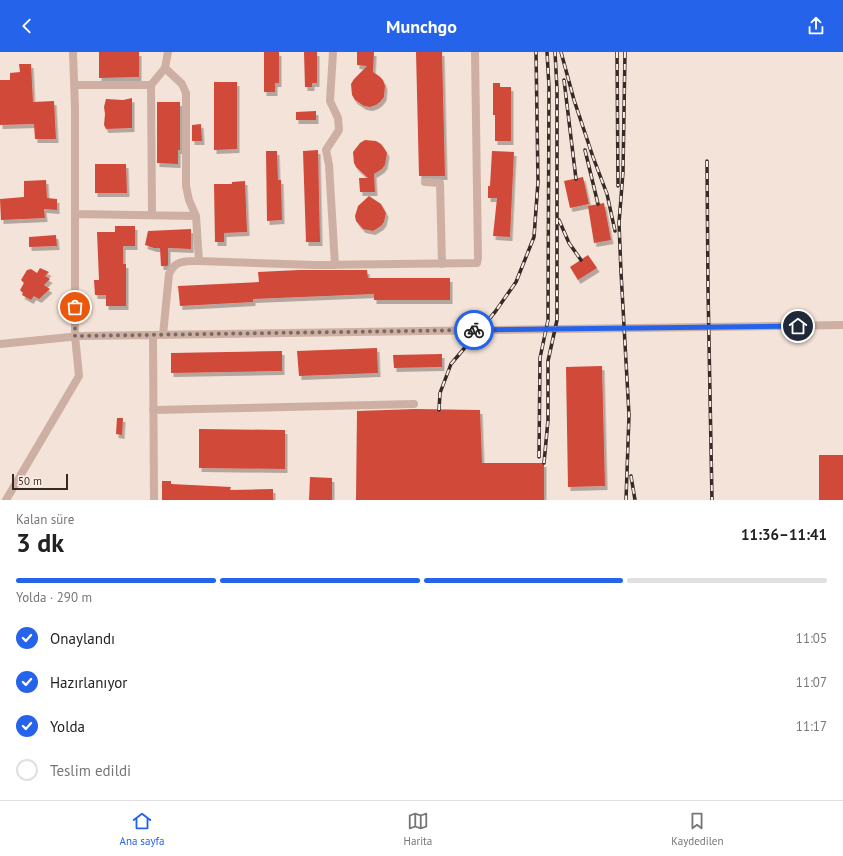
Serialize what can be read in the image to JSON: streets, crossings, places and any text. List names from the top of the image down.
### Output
{
  "scale_bar": "50 m",
  "page": {
    "header": "Munchgo",
    "scale": "50 m",
    "heading": ["3 dk", "Kalan süre", "11:36–11:41"],
    "bar": "Yolda · 290 m",
    "list": [
      ["Onaylandı", "11:05"],
      ["Hazırlanıyor", "11:07"],
      ["Yolda", "11:17"],
      "Teslim edildi"
    ],
    "tabs": ["Ana sayfa", "Harita", "Kaydedilen"]
  }
}
